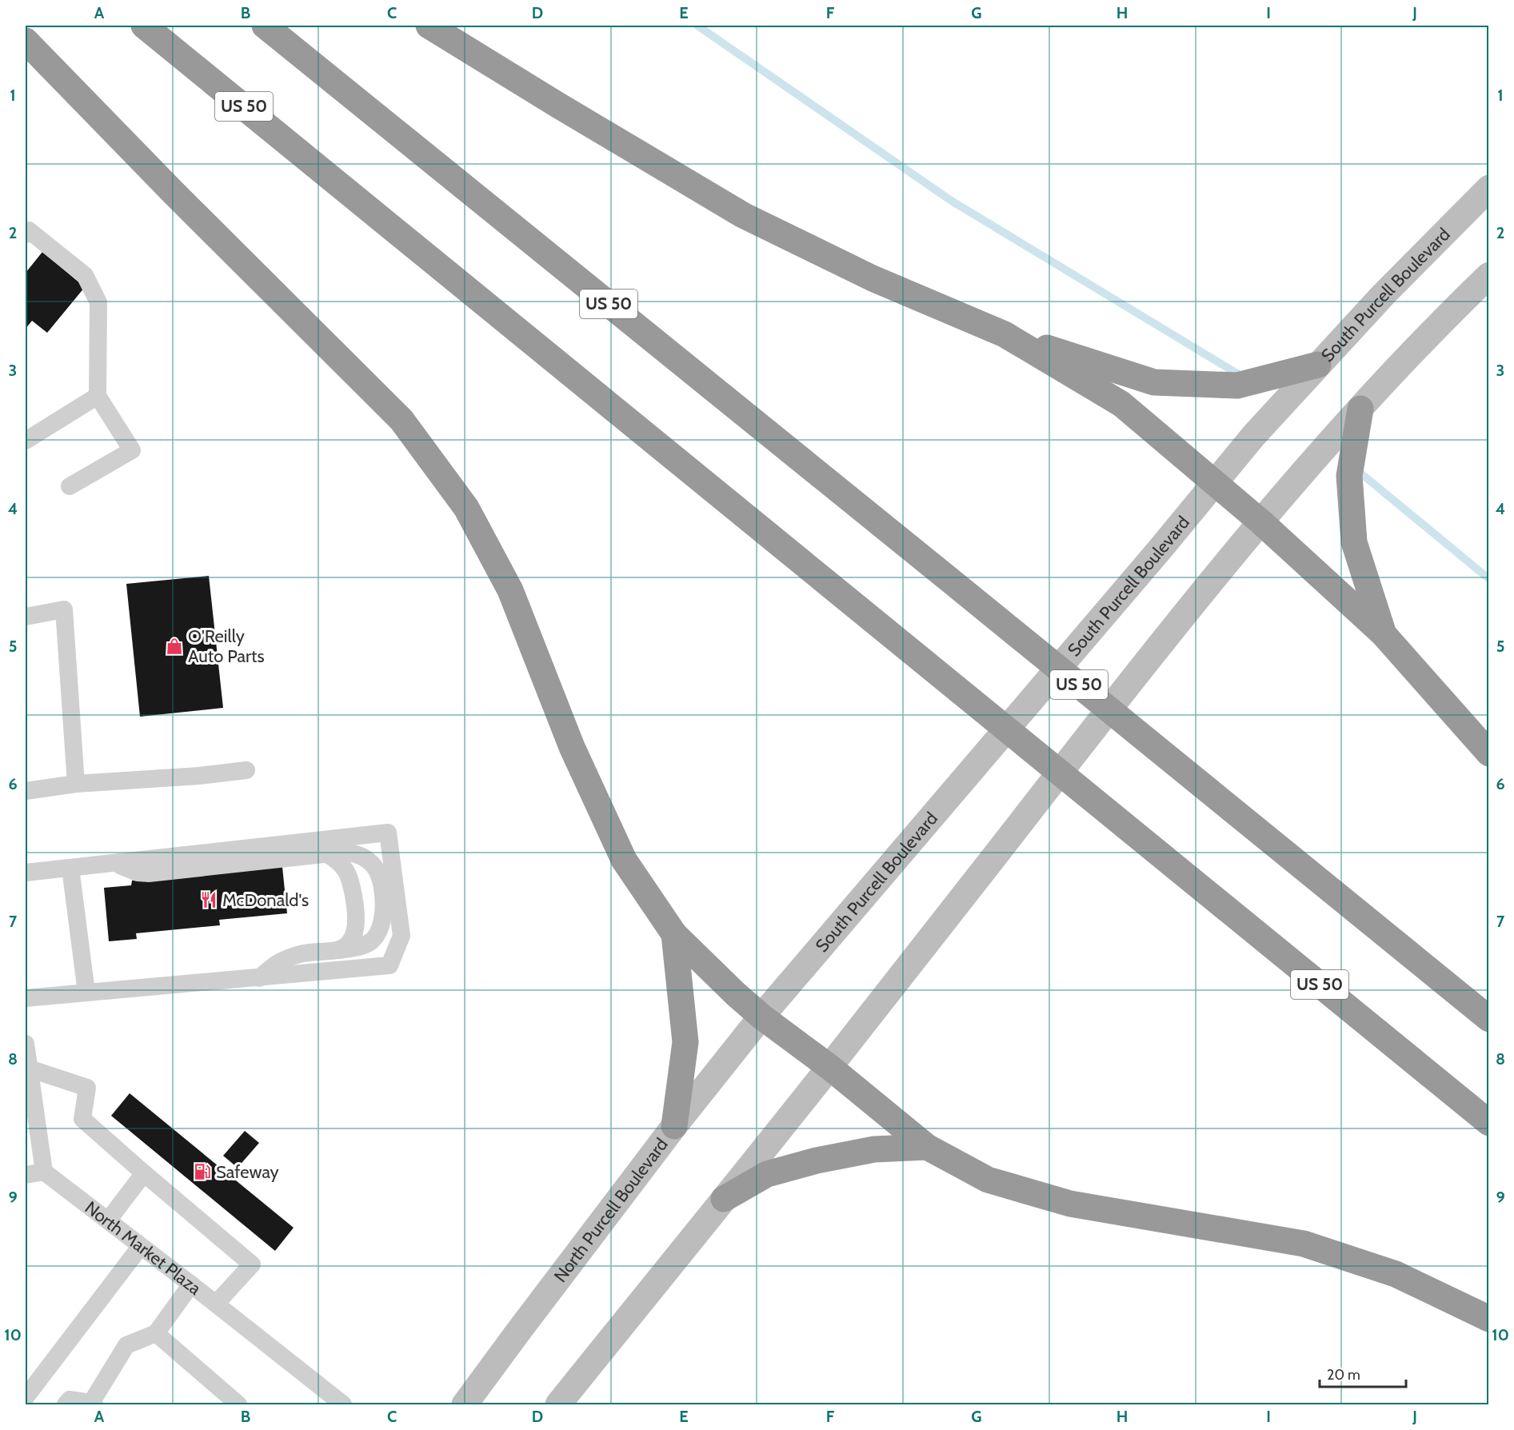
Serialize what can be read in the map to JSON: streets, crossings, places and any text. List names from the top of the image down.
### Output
{
  "streets": {
    "highway": ["US 50"],
    "main road": ["South Purcell Boulevard", "North Purcell Boulevard"],
    "lane": ["North Market Plaza"]
  },
  "crossings": [
    ["South Purcell Boulevard", "North Purcell Boulevard"]
  ],
  "places": {
    "shop": ["O'Reilly Auto Parts"],
    "restaurant": ["McDonald's"],
    "fuel station": ["Safeway"]
  },
  "scale_bar": "20 m",
  "grid": {
    "columns": [
      "A",
      "B",
      "C",
      "D",
      "E",
      "F",
      "G",
      "H",
      "I",
      "J"
    ],
    "rows": [
      "1",
      "2",
      "3",
      "4",
      "5",
      "6",
      "7",
      "8",
      "9",
      "10"
    ]
  }
}
